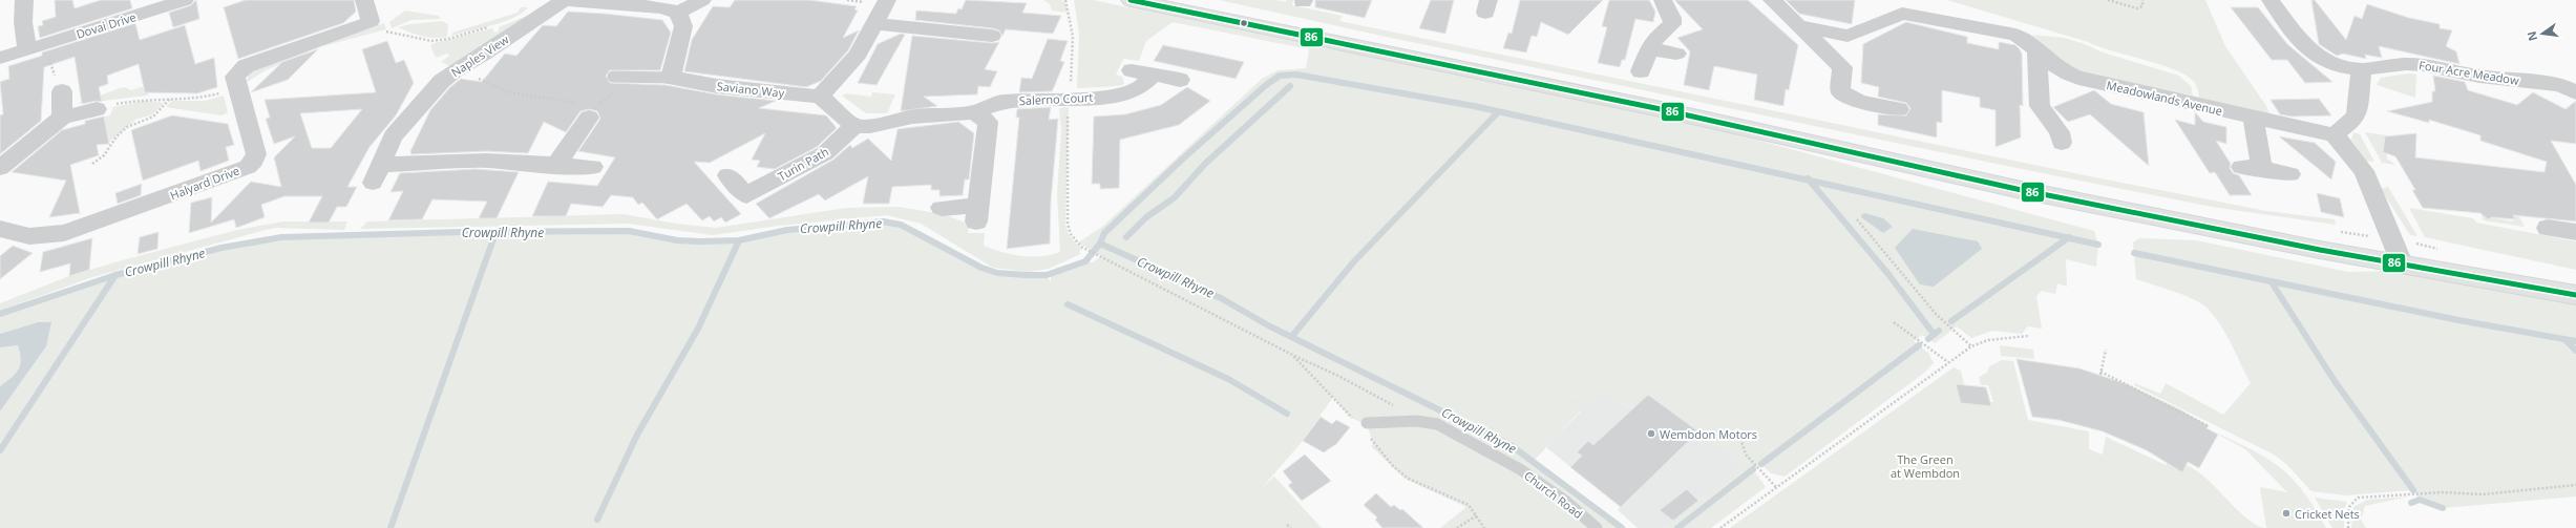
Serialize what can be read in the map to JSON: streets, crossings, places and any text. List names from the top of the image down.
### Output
{
  "streets": {
    "street": [
      "Dovai Drive",
      "Naples View",
      "Four Acre Meadow",
      "Saviano Way",
      "Meadowlands Avenue",
      "Salerno Court",
      "Turin Path",
      "Halyard Drive"
    ],
    "lane": ["Church Road"]
  },
  "water": ["Crowpill Rhyne"],
  "parks": ["The Green at Wembdon"],
  "places": ["Wembdon Motors", "Cricket Nets"],
  "lines": ["transit line 86"],
  "north": "left"
}
